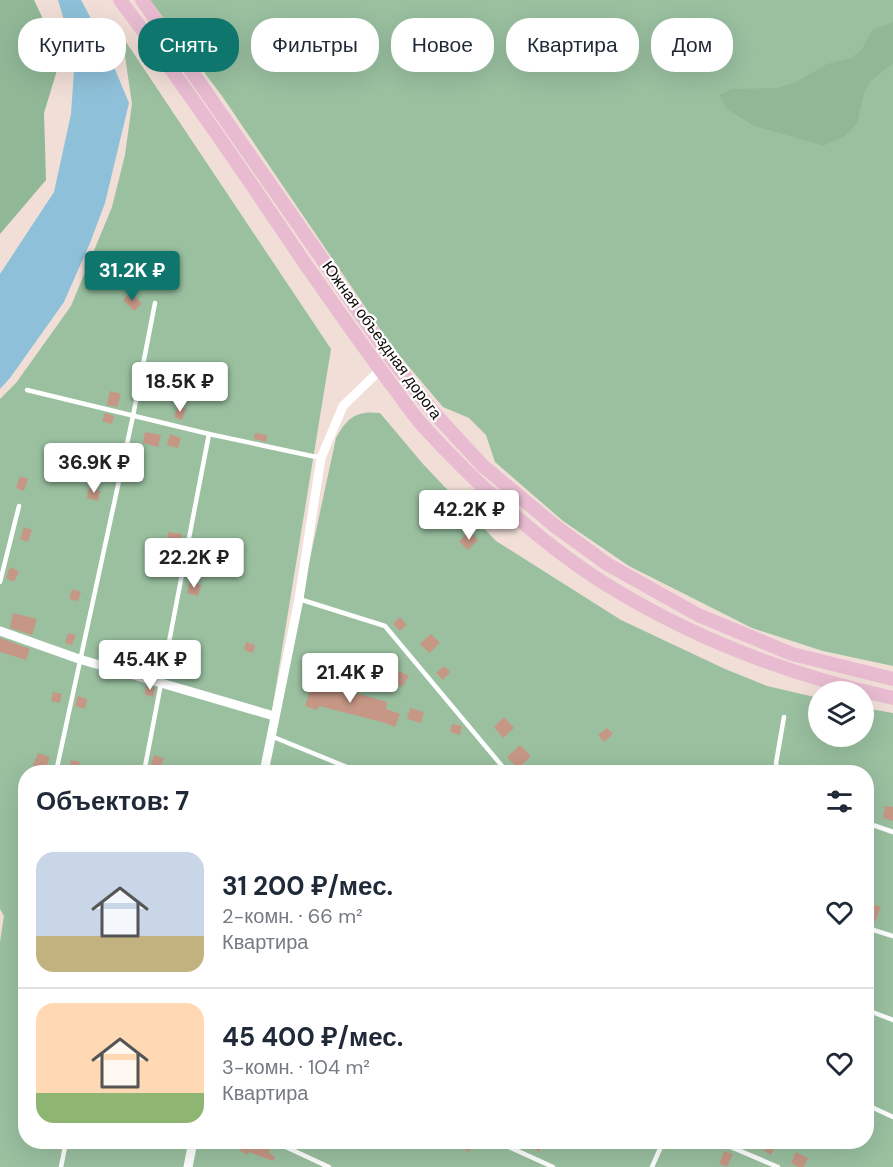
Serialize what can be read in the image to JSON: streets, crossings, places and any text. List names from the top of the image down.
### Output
{
  "streets": {
    "main road": ["Южная объездная дорога"]
  },
  "page": {
    "chip": [
      "Купить",
      "Снять",
      "Фильтры",
      "Новое",
      "Квартира",
      "Дом"
    ],
    "price": [
      "31.2K ₽",
      "18.5K ₽",
      "36.9K ₽",
      "42.2K ₽",
      "22.2K ₽",
      "45.4K ₽",
      "21.4K ₽"
    ],
    "heading": "Объектов: 7",
    "list": [
      {
        "name": "31 200 ₽/мес.",
        "note": "2-комн. · 66 m² · Квартира"
      },
      {
        "name": "45 400 ₽/мес.",
        "note": "3-комн. · 104 m² · Квартира"
      }
    ]
  }
}
